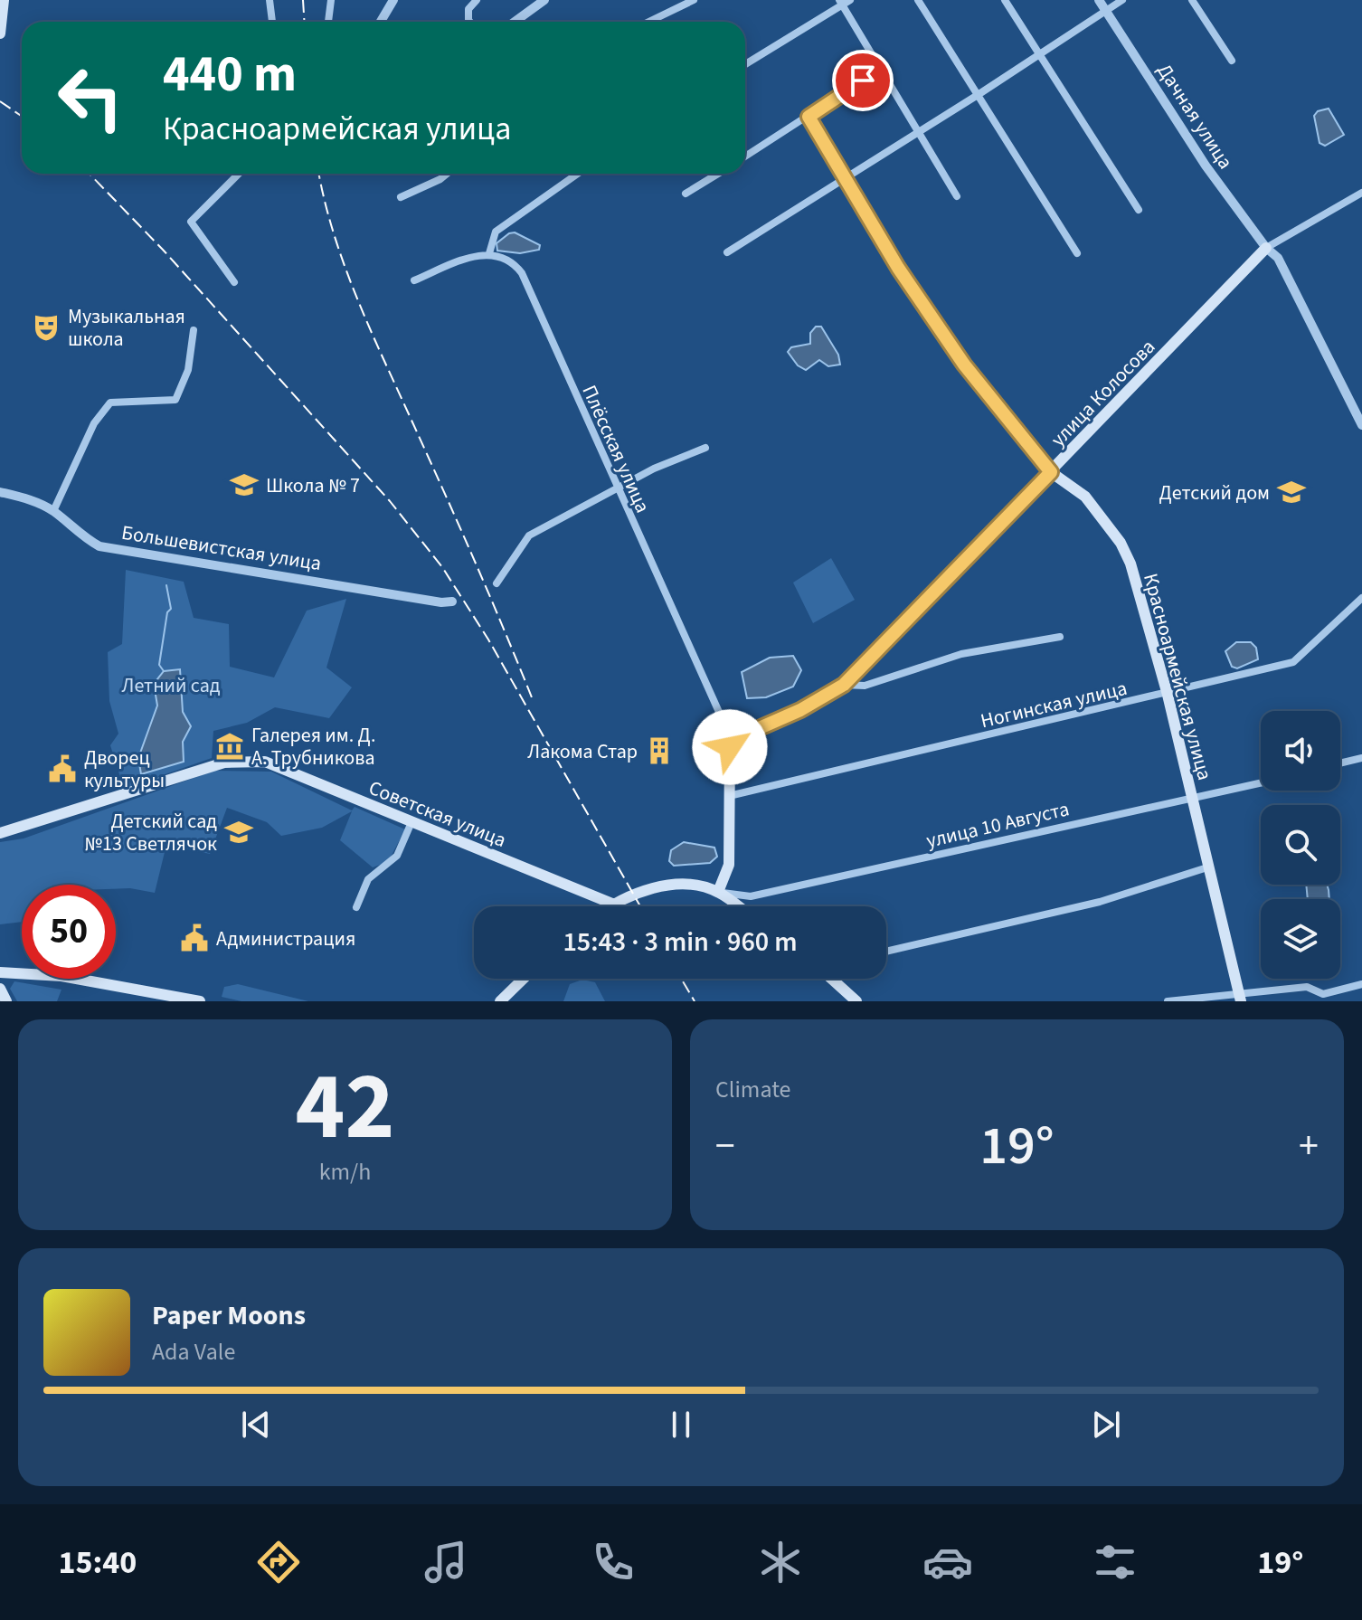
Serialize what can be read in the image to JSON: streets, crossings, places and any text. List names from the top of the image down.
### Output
{
  "streets": {
    "main road": ["улица Колосова", "Красноармейская улица", "Советская улица"],
    "street": [
      "Дачная улица",
      "Плёсская улица",
      "Большевистская улица",
      "Ногинская улица",
      "улица 10 Августа"
    ]
  },
  "crossings": [
    ["Дачная улица", "улица Колосова"],
    ["улица Колосова", "Плёсская улица"],
    ["улица Колосова", "Красноармейская улица"],
    ["Красноармейская улица", "Ногинская улица"],
    ["Красноармейская улица", "улица 10 Августа"]
  ],
  "parks": ["Летний сад"],
  "places": {
    "theatre": ["Музыкальная школа"],
    "school or university": ["Школа № 7", "Детский дом", "Детский сад №13 Светлячок"],
    "museum": ["Галерея им. Д. А. Трубникова"],
    "building": ["Лакома Стар"],
    "public building": ["Дворец культуры", "Администрация"]
  },
  "page": {
    "turn": ["440 m", "Красноармейская улица"],
    "limit": "50",
    "trip": "15:43 · 3 min · 960 m",
    "tile": [
      ["42", "km/h"],
      "Climate"
    ],
    "heat": ["−", "19°", "+"],
    "song": ["Paper Moons", "Ada Vale"],
    "tabs": ["15:40", "19°"]
  }
}
